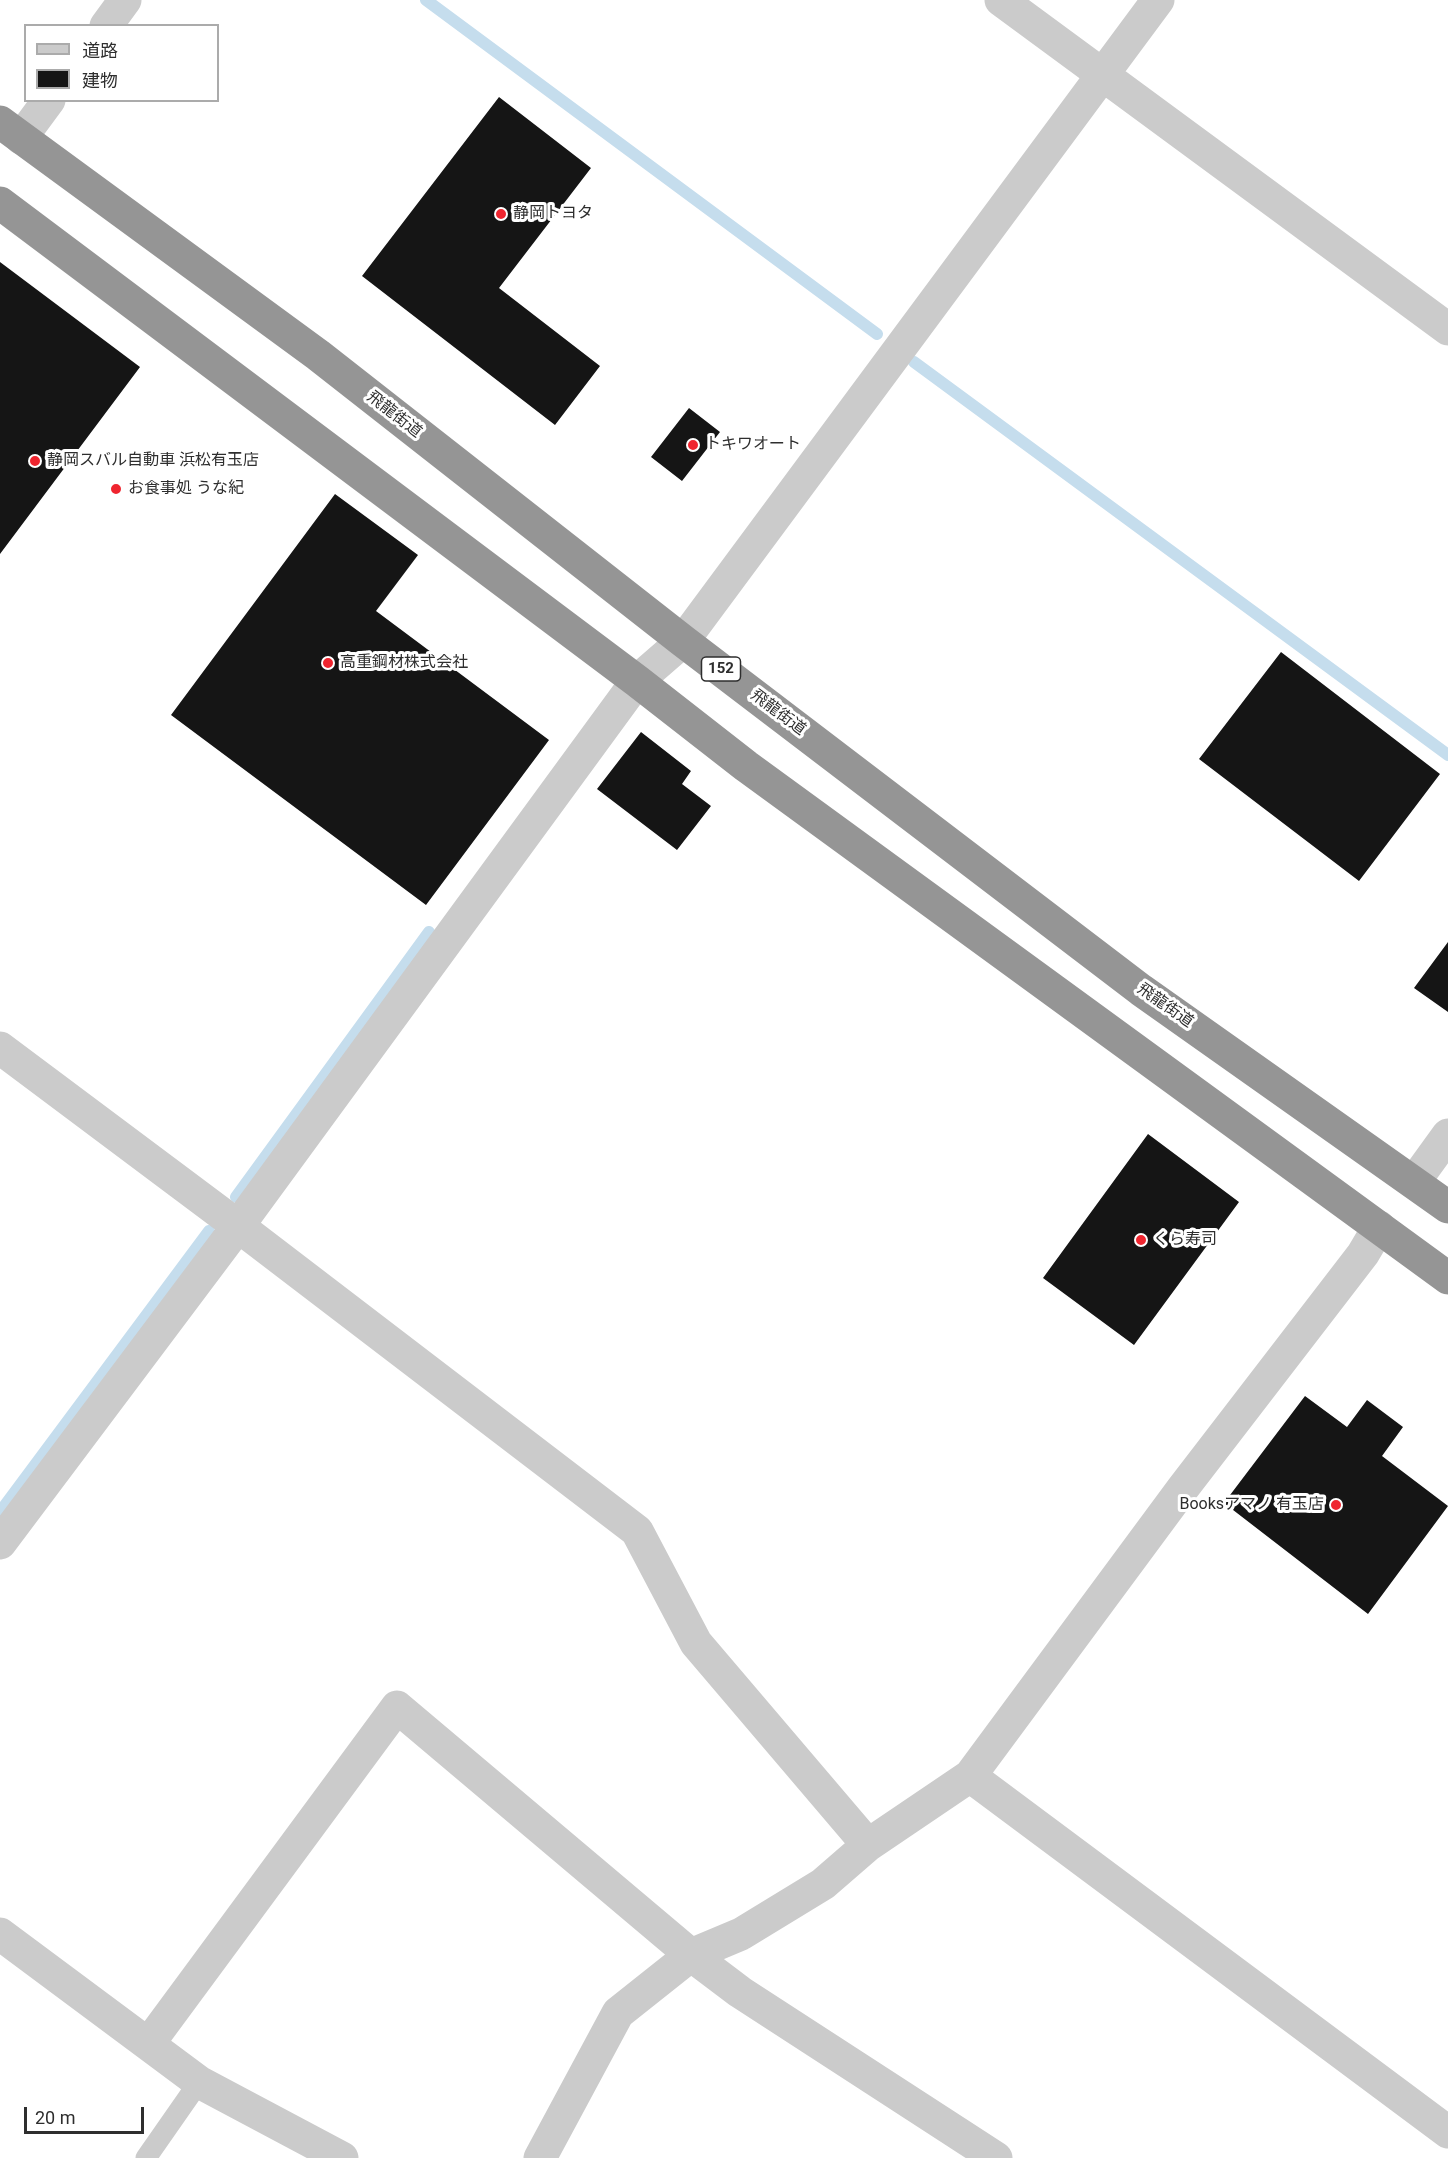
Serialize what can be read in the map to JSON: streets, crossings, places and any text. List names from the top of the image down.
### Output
{
  "streets": {
    "highway": ["飛龍街道", "152"]
  },
  "places": [
    "静岡トヨタ",
    "トキワオート",
    "静岡スバル自動車 浜松有玉店",
    "お食事処 うな紀",
    "高重鋼材株式会社",
    "くら寿司",
    "Booksアマノ 有玉店"
  ],
  "legend": ["道路", "建物"],
  "scale_bar": "20 m"
}
